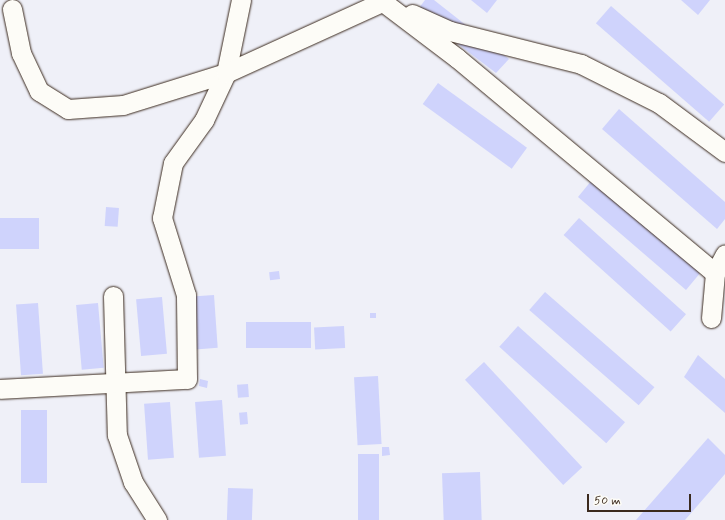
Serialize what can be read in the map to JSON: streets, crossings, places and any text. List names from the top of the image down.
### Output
{
  "scale_bar": "50 m"
}
